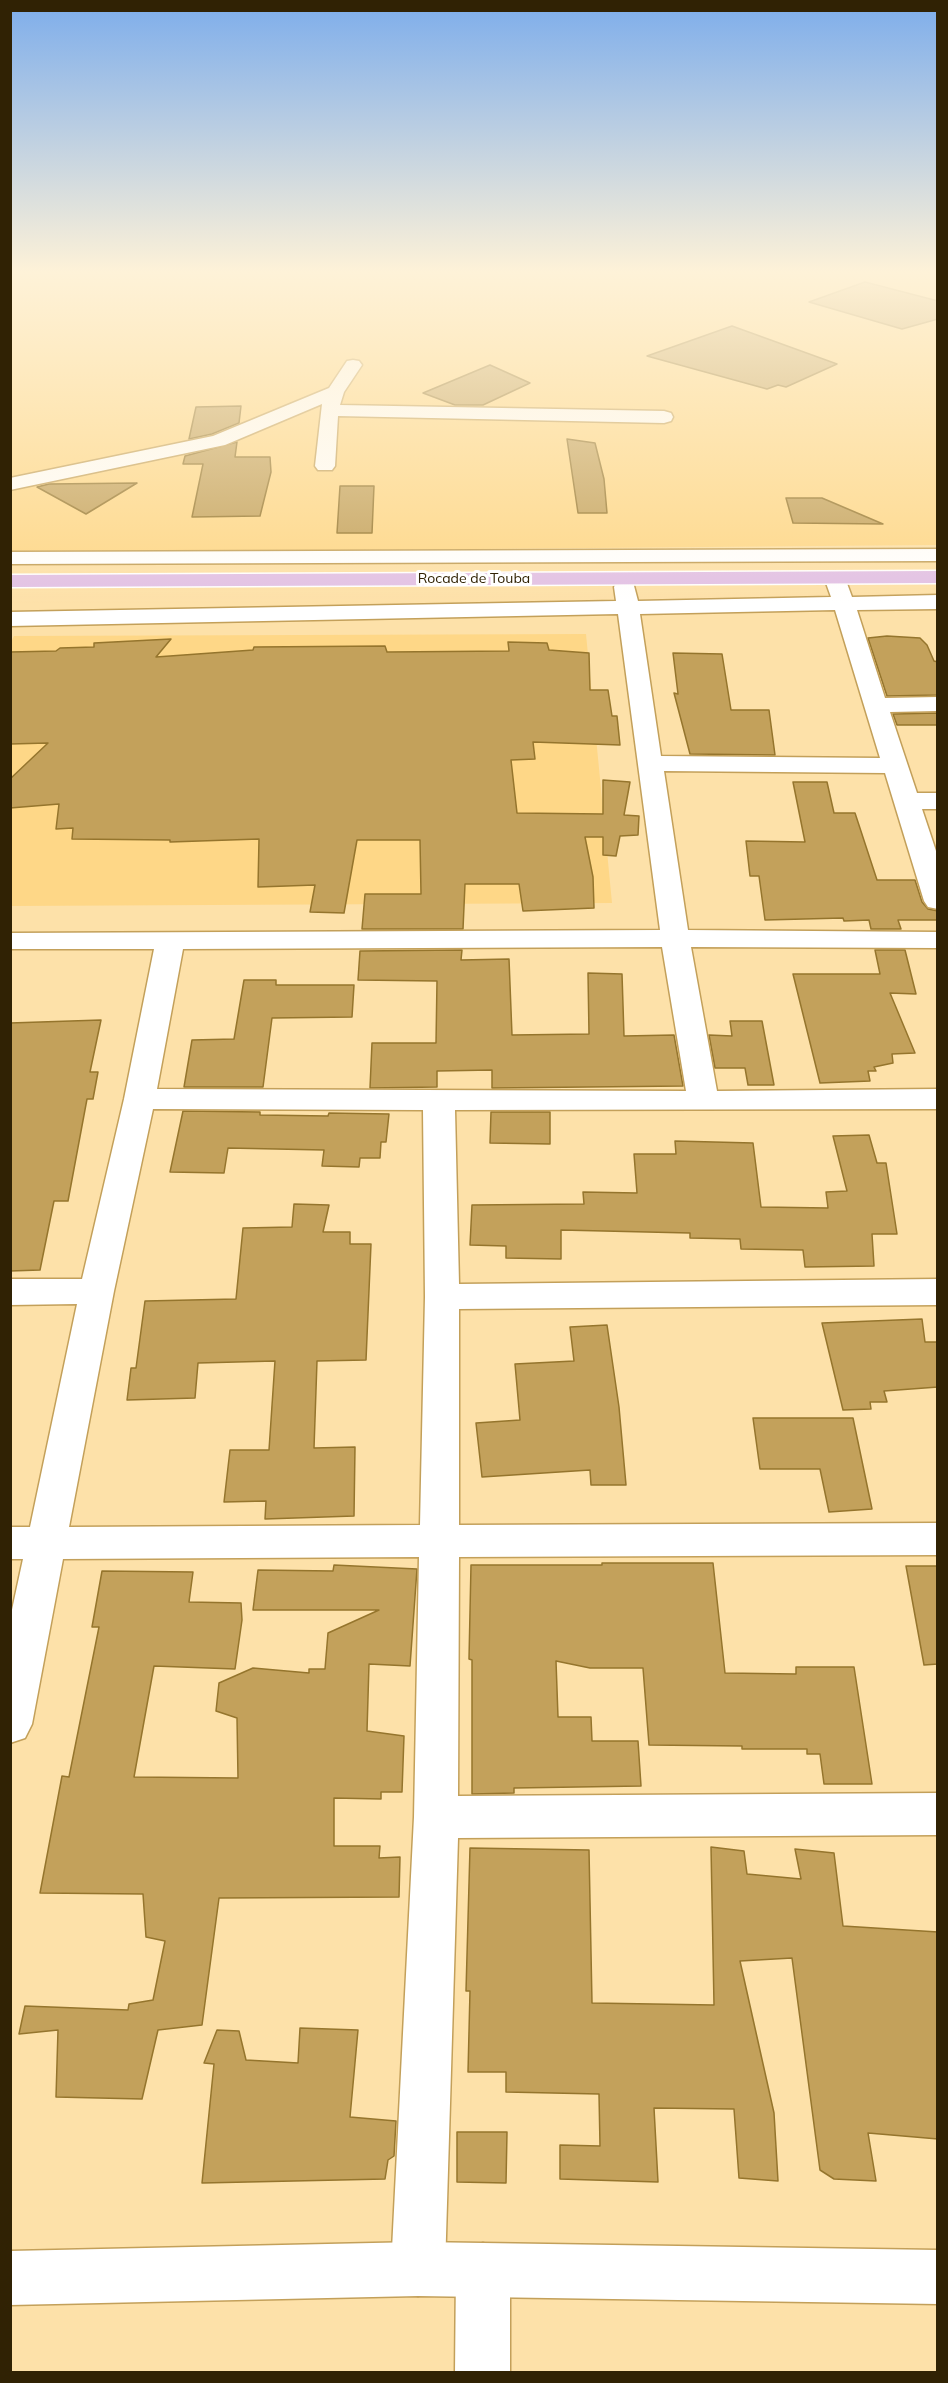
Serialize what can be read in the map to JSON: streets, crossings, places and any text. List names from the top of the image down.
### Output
{
  "streets": {
    "main road": ["Rocade de Touba"]
  }
}
